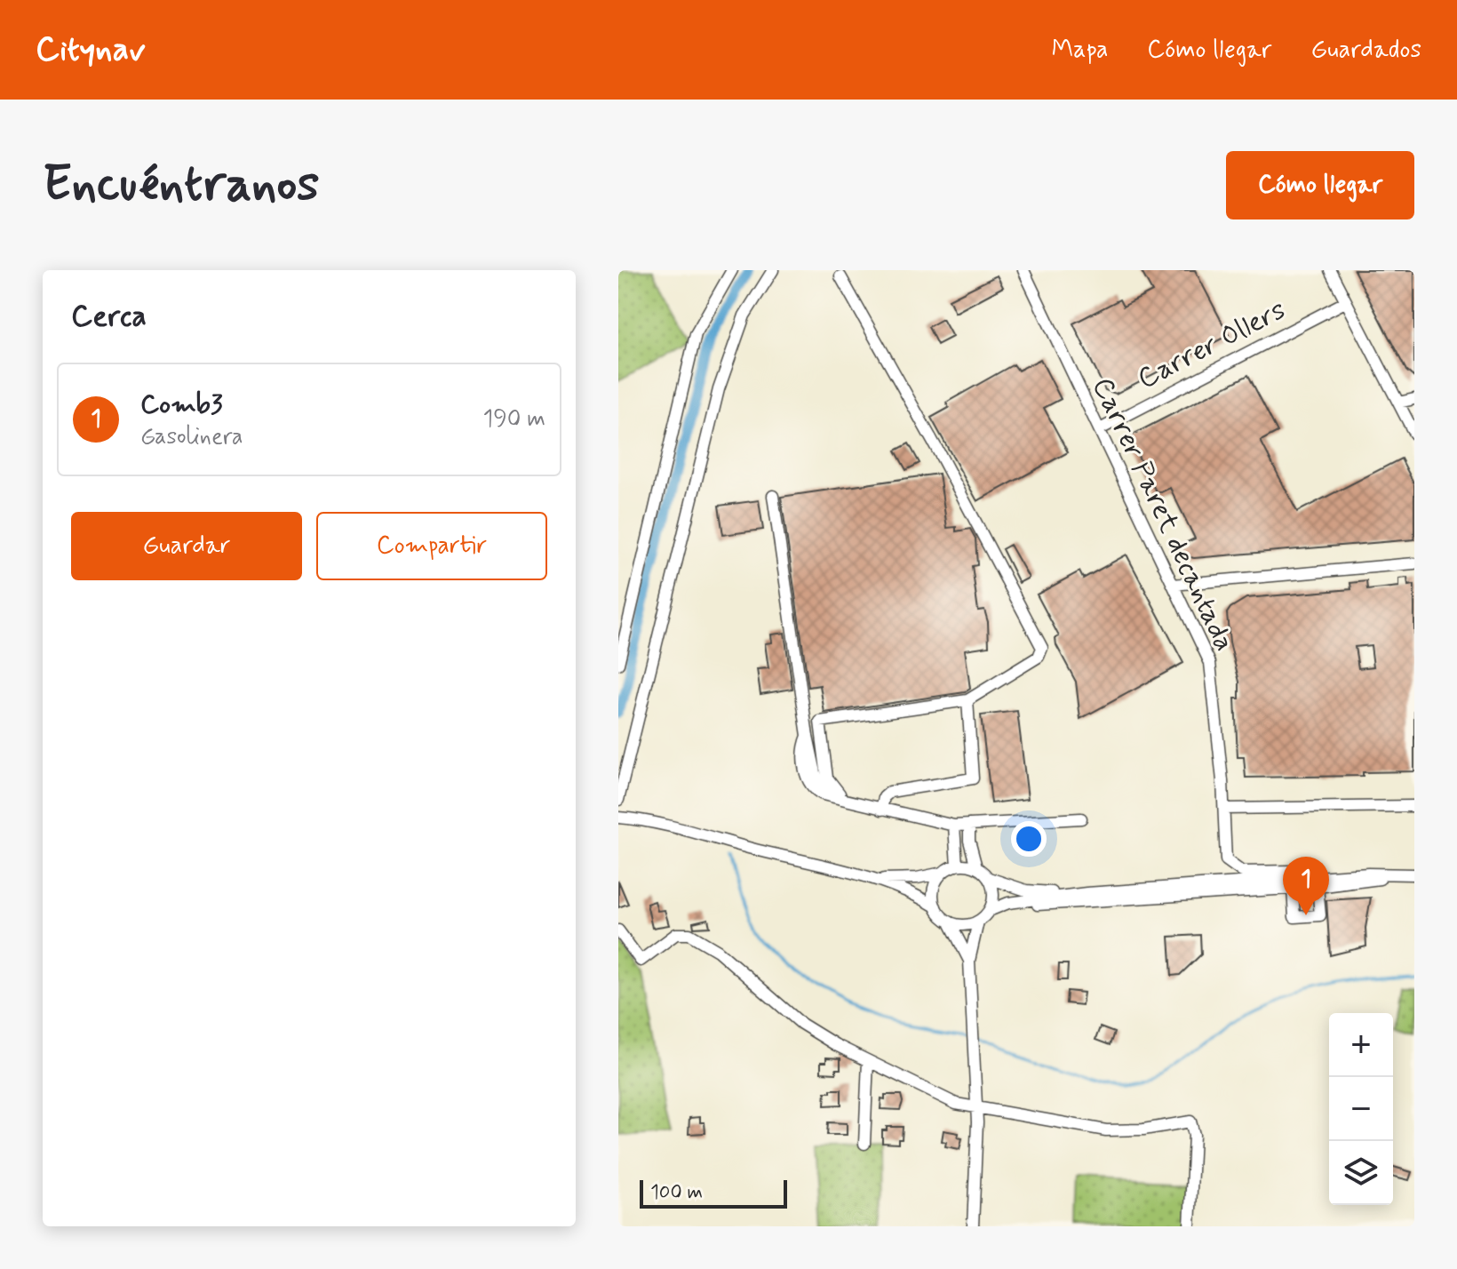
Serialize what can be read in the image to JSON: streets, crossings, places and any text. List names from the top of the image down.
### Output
{
  "streets": {
    "street": ["Carrer Ollers", "Carrer Paret decantada"]
  },
  "crossings": [
    ["Carrer Ollers", "Carrer Paret decantada"]
  ],
  "scale_bar": "100 m",
  "page": {
    "header": "Citynav",
    "nav": ["Mapa", "Cómo llegar", "Guardados"],
    "buttons": [
      "Cómo llegar",
      ["Guardar", "Compartir"]
    ],
    "title": "Encuéntranos",
    "heading": "Cerca",
    "list": [
      {
        "mark": "1",
        "name": "Comb3",
        "note": "Gasolinera",
        "value": "190 m"
      }
    ],
    "pins": "1",
    "map_buttons": ["+", "−"],
    "scale": "100 m"
  }
}
